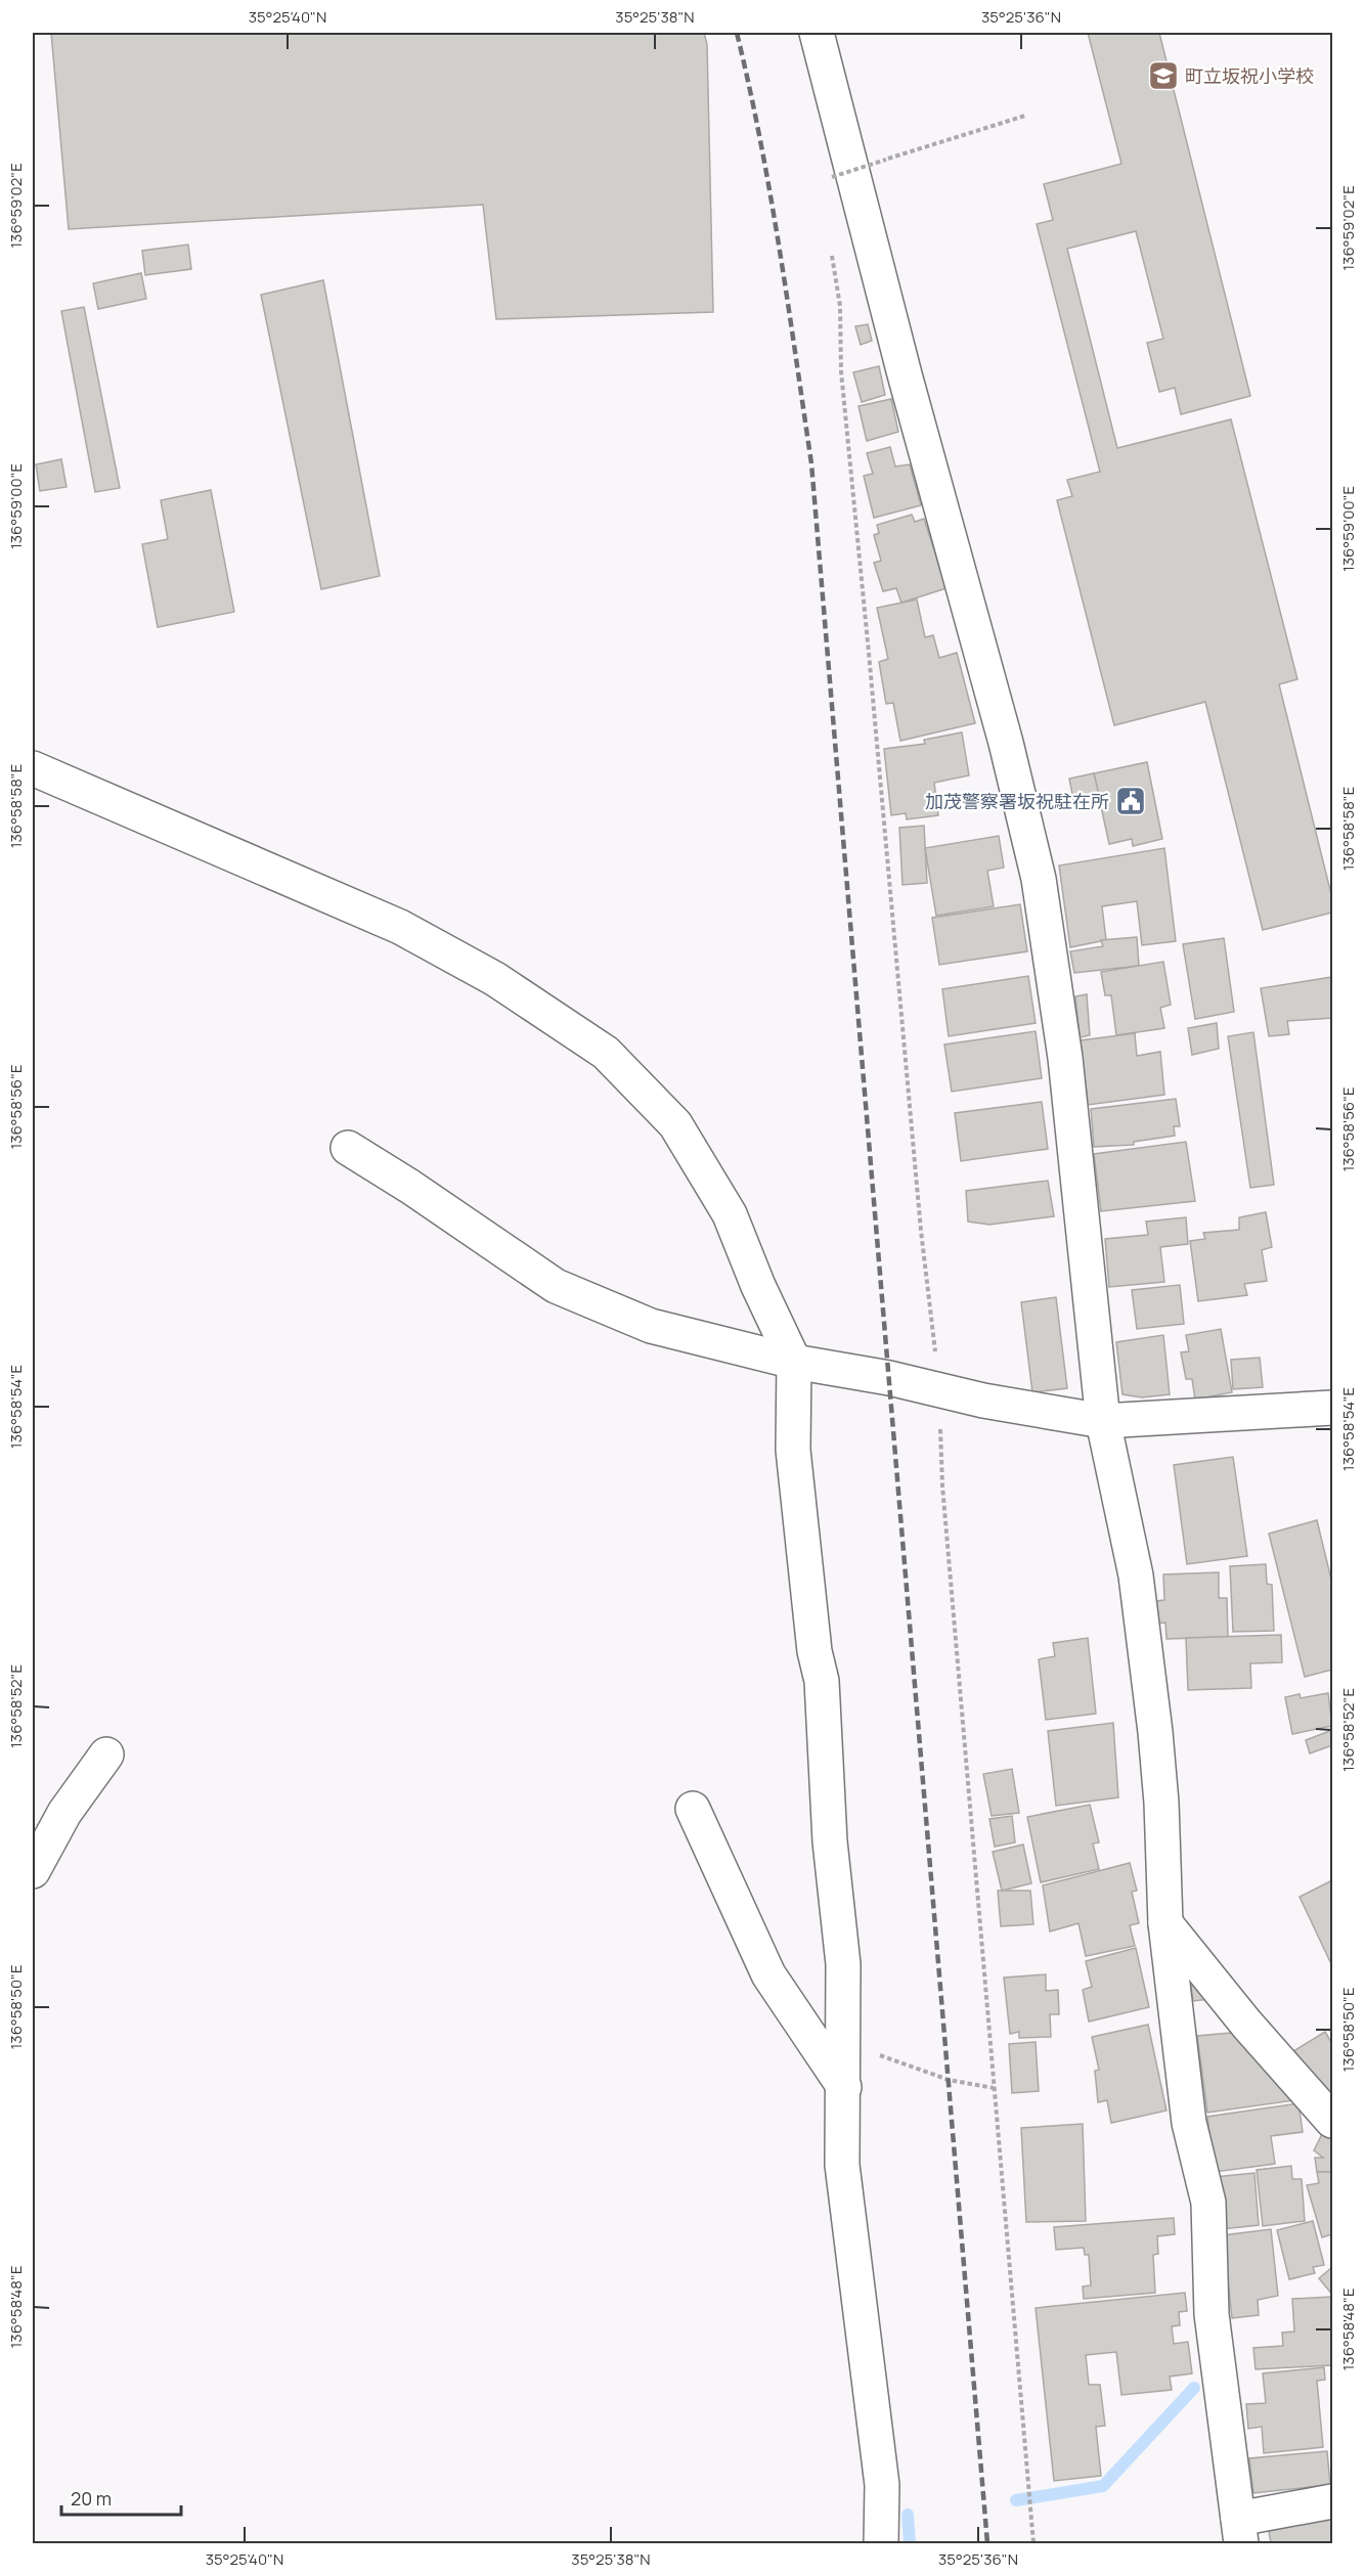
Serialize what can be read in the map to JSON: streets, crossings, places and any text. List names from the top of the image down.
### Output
{
  "places": {
    "school or university": ["町立坂祝小学校"],
    "public building": ["加茂警察署坂祝駐在所"]
  },
  "scale_bar": "20 m",
  "coordinates": [
    "35°25'40\"N",
    "35°25'38\"N",
    "35°25'36\"N",
    "136°59'02\"E",
    "136°59'00\"E",
    "136°58'58\"E",
    "136°58'56\"E",
    "136°58'54\"E",
    "136°58'52\"E",
    "136°58'50\"E",
    "136°58'48\"E"
  ]
}
